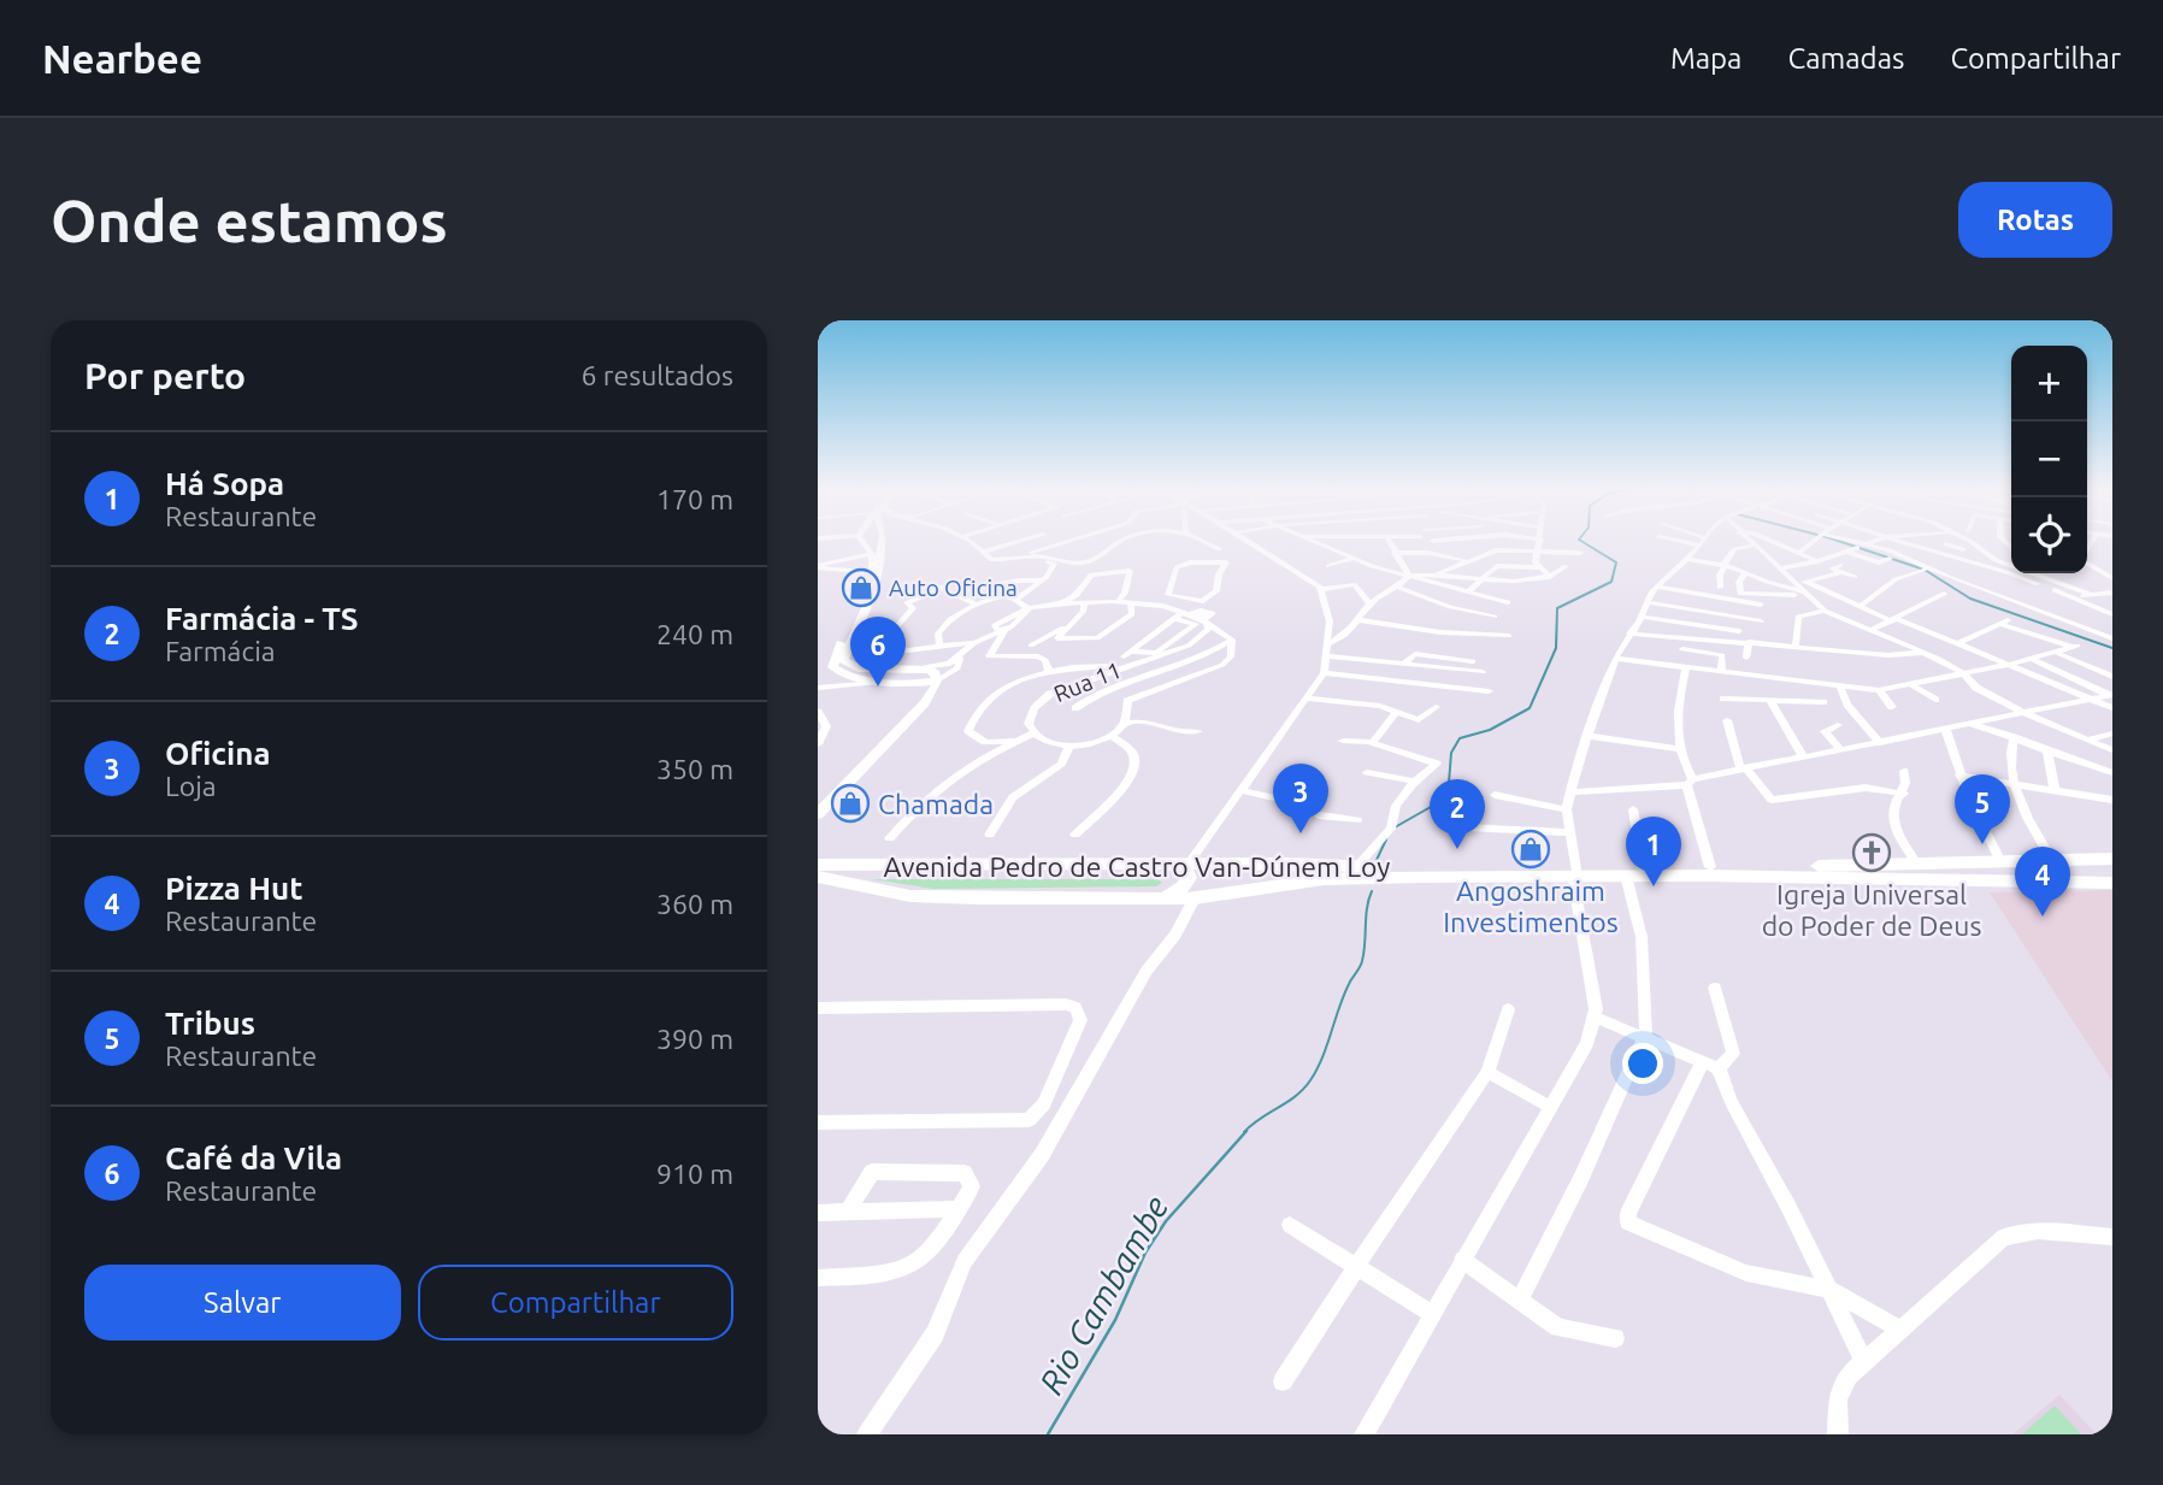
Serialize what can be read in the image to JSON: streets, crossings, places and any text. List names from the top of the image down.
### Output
{
  "streets": {
    "highway": ["Avenida Pedro de Castro Van-Dúnem Loy"],
    "street": ["Rua 11"]
  },
  "water": ["Rio Cambambe"],
  "places": {
    "shop": ["Auto Oficina", "Chamada", "Angoshraim Investimentos"],
    "church": ["Igreja Universal do Poder de Deus"]
  },
  "page": {
    "header": "Nearbee",
    "nav": ["Mapa", "Camadas", "Compartilhar"],
    "buttons": [
      "Rotas",
      ["Salvar", "Compartilhar"]
    ],
    "title": "Onde estamos",
    "heading": ["Por perto", "6 resultados"],
    "map_buttons": ["+", "−"],
    "list": [
      {
        "mark": "1",
        "name": "Há Sopa",
        "note": "Restaurante",
        "value": "170 m"
      },
      {
        "mark": "2",
        "name": "Farmácia - TS",
        "note": "Farmácia",
        "value": "240 m"
      },
      {
        "mark": "3",
        "name": "Oficina",
        "note": "Loja",
        "value": "350 m"
      },
      {
        "mark": "4",
        "name": "Pizza Hut",
        "note": "Restaurante",
        "value": "360 m"
      },
      {
        "mark": "5",
        "name": "Tribus",
        "note": "Restaurante",
        "value": "390 m"
      },
      {
        "mark": "6",
        "name": "Café da Vila",
        "note": "Restaurante",
        "value": "910 m"
      }
    ],
    "pins": [
      "6",
      "3",
      "5",
      "2",
      "1",
      "4"
    ]
  }
}
